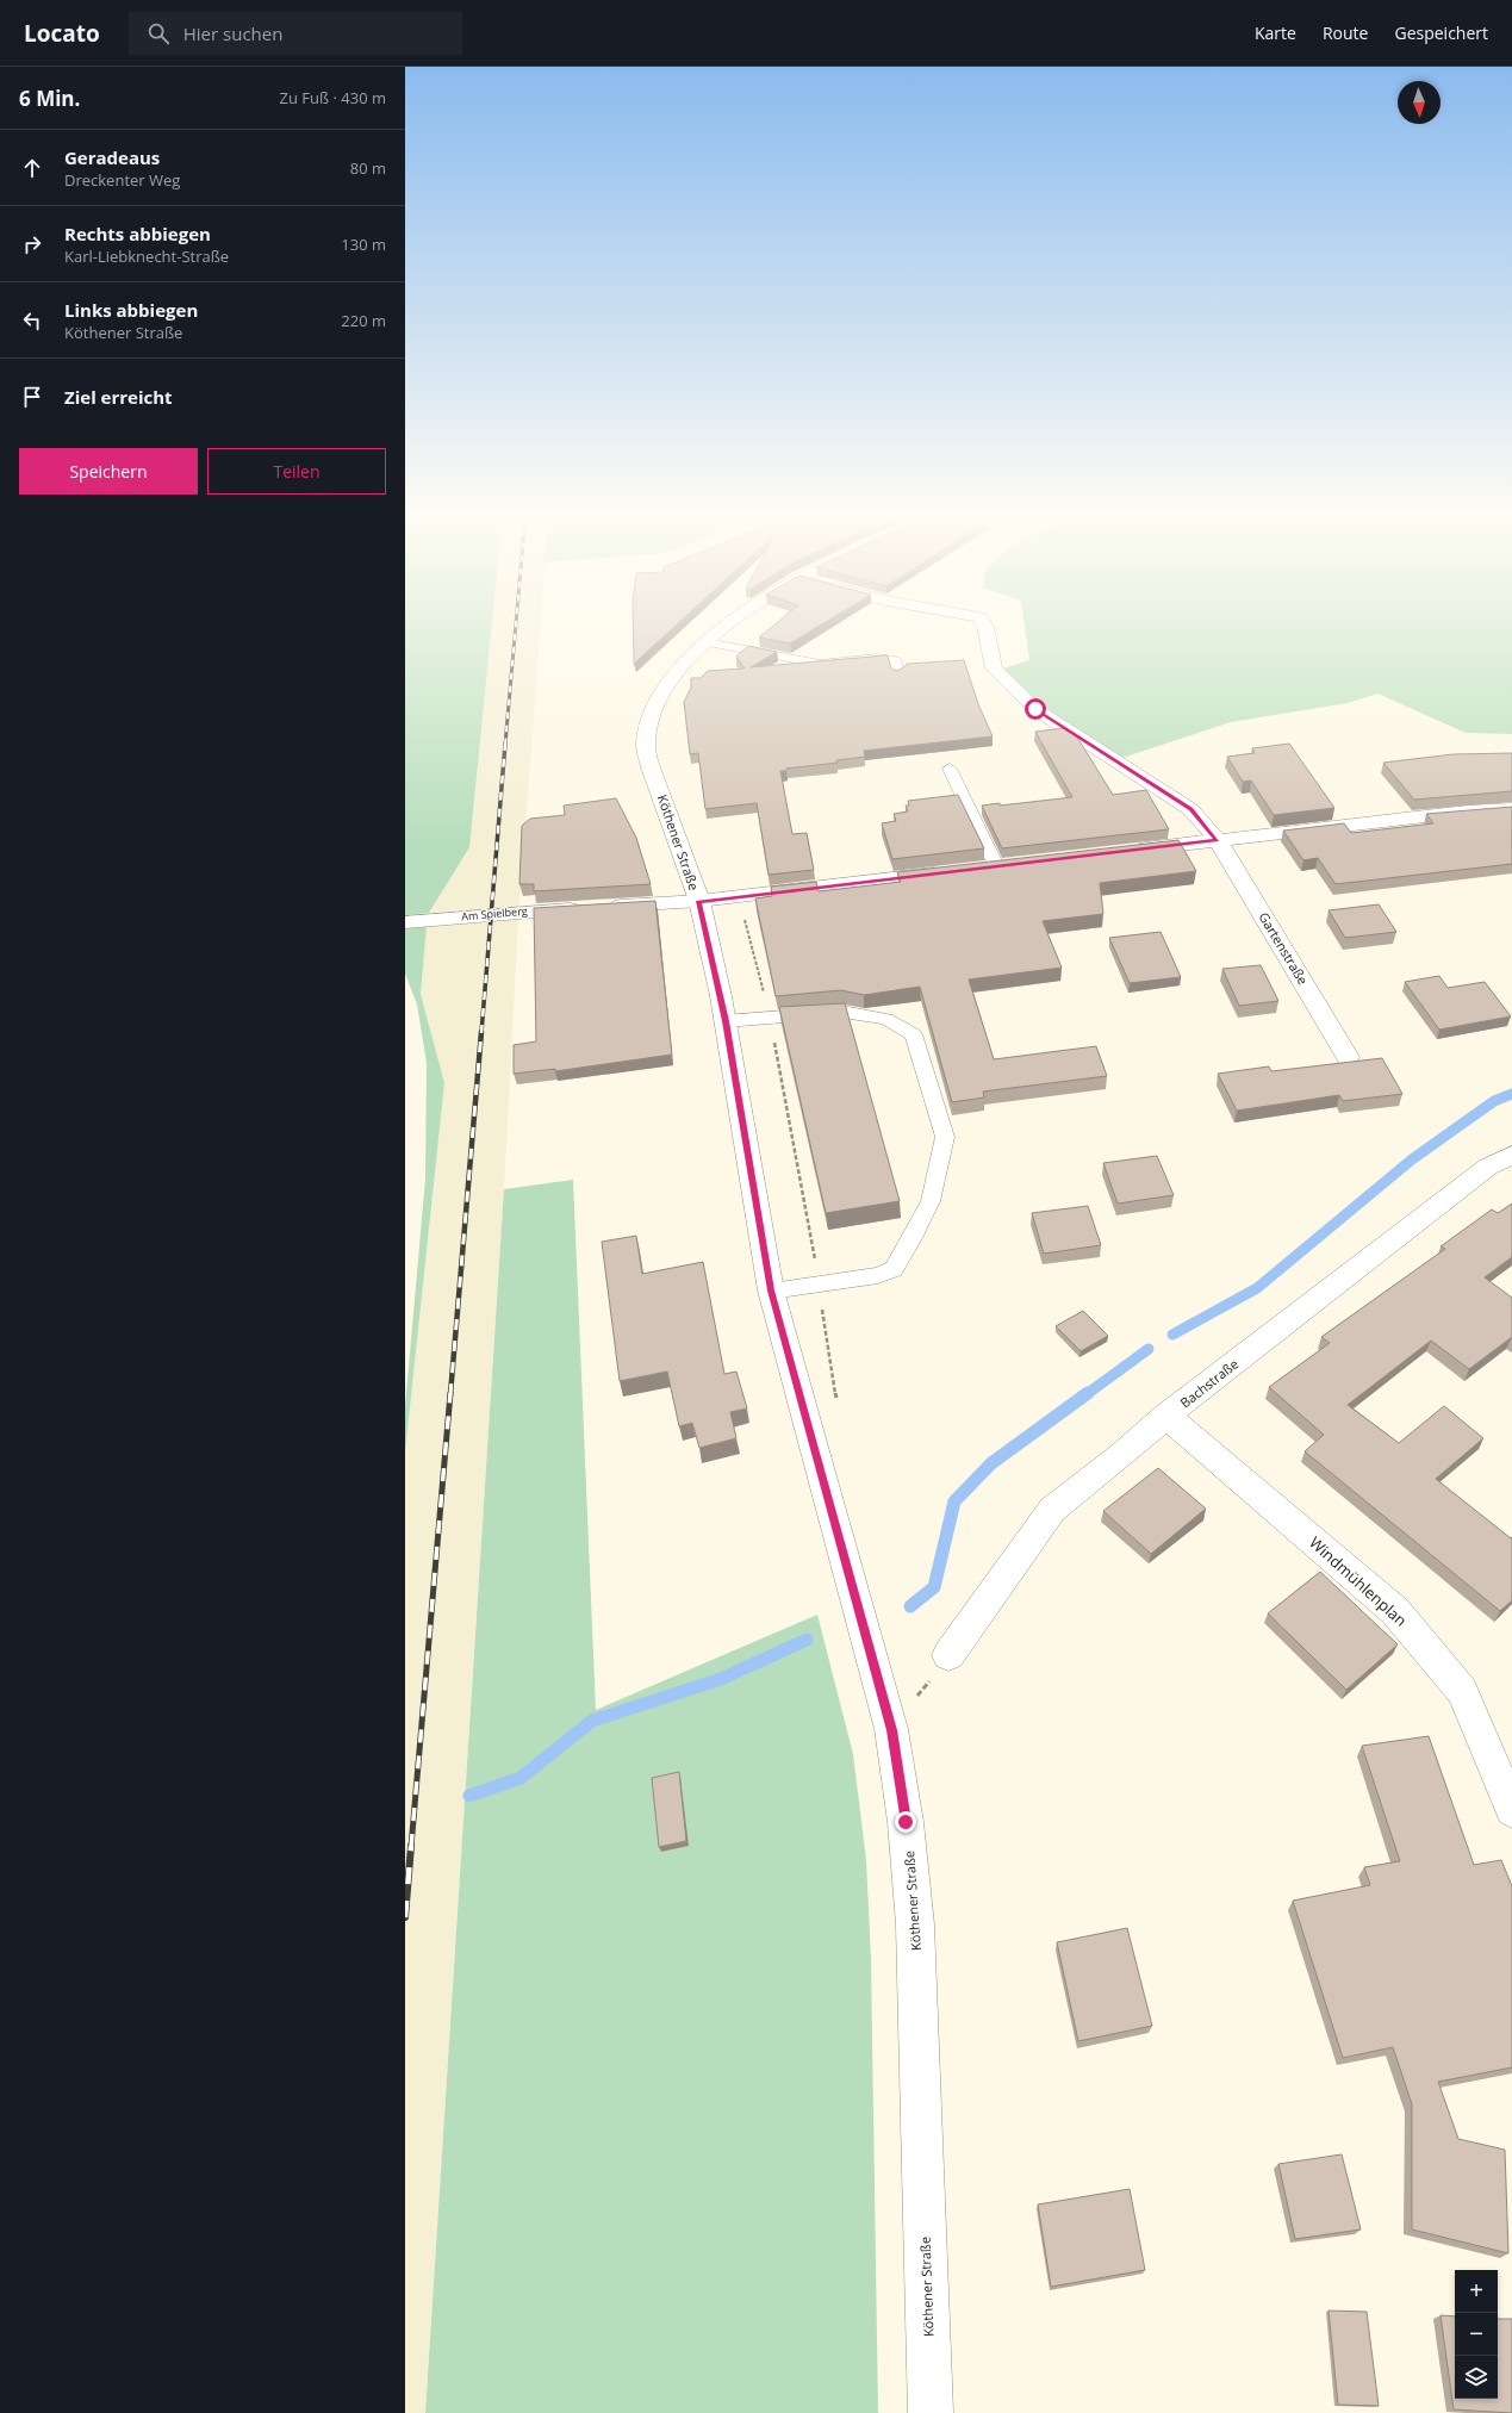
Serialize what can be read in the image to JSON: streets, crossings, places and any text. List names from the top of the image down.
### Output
{
  "streets": {
    "street": [
      "Köthener Straße",
      "Am Spielberg",
      "Gartenstraße",
      "Bachstraße",
      "Windmühlenplan"
    ]
  },
  "crossings": [
    ["Köthener Straße", "Am Spielberg"],
    ["Bachstraße", "Windmühlenplan"]
  ],
  "north": "bottom",
  "page": {
    "header": "Locato",
    "search": "Hier suchen",
    "nav": ["Karte", "Route", "Gespeichert"],
    "heading": ["6 Min.", "Zu Fuß · 430 m"],
    "list": [
      ["Geradeaus", "Dreckenter Weg", "80 m"],
      ["Rechts abbiegen", "Karl-Liebknecht-Straße", "130 m"],
      ["Links abbiegen", "Köthener Straße", "220 m"],
      "Ziel erreicht"
    ],
    "buttons": ["Speichern", "Teilen"],
    "map_buttons": ["+", "−"]
  }
}
